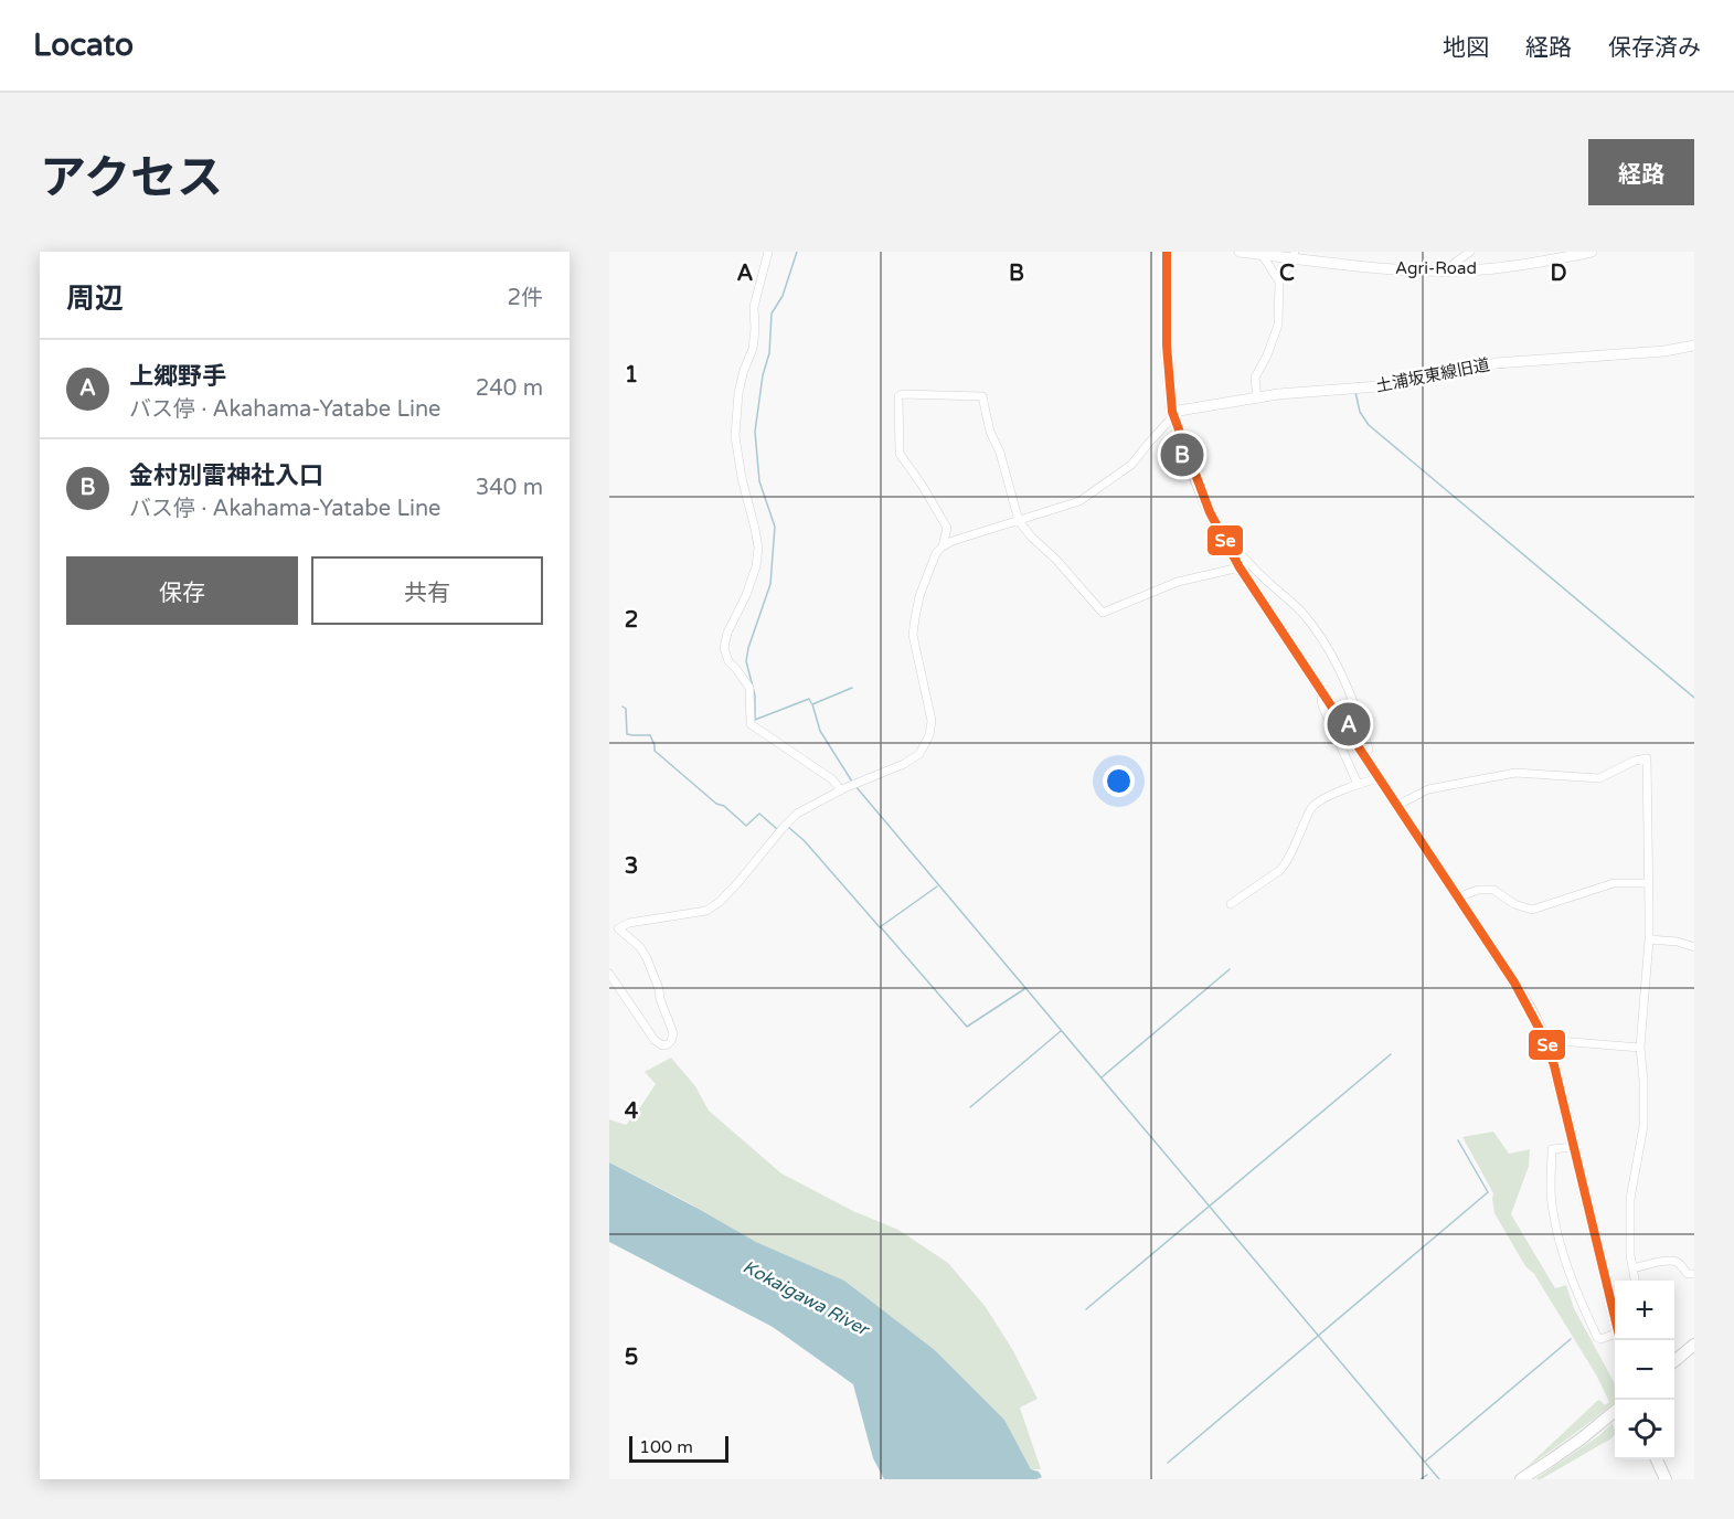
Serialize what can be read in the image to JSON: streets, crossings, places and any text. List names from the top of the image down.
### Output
{
  "streets": {
    "street": ["Agri-Road", "土浦坂東線旧道"]
  },
  "water": ["Kokaigawa River"],
  "lines": ["transit line Se"],
  "scale_bar": "100 m",
  "page": {
    "header": "Locato",
    "nav": ["地図", "経路", "保存済み"],
    "title": "アクセス",
    "buttons": [
      "経路",
      ["保存", "共有"]
    ],
    "heading": ["周辺", "2件"],
    "list": [
      {
        "mark": "A",
        "name": "上郷野手",
        "note": "バス停 · Akahama-Yatabe Line",
        "value": "240 m"
      },
      {
        "mark": "B",
        "name": "金村別雷神社入口",
        "note": "バス停 · Akahama-Yatabe Line",
        "value": "340 m"
      }
    ],
    "pins": ["B", "A"],
    "map_buttons": ["+", "−"],
    "scale": "100 m"
  },
  "grid": {
    "columns": [
      "A",
      "B",
      "C",
      "D"
    ],
    "rows": [
      "1",
      "2",
      "3",
      "4",
      "5"
    ]
  }
}
